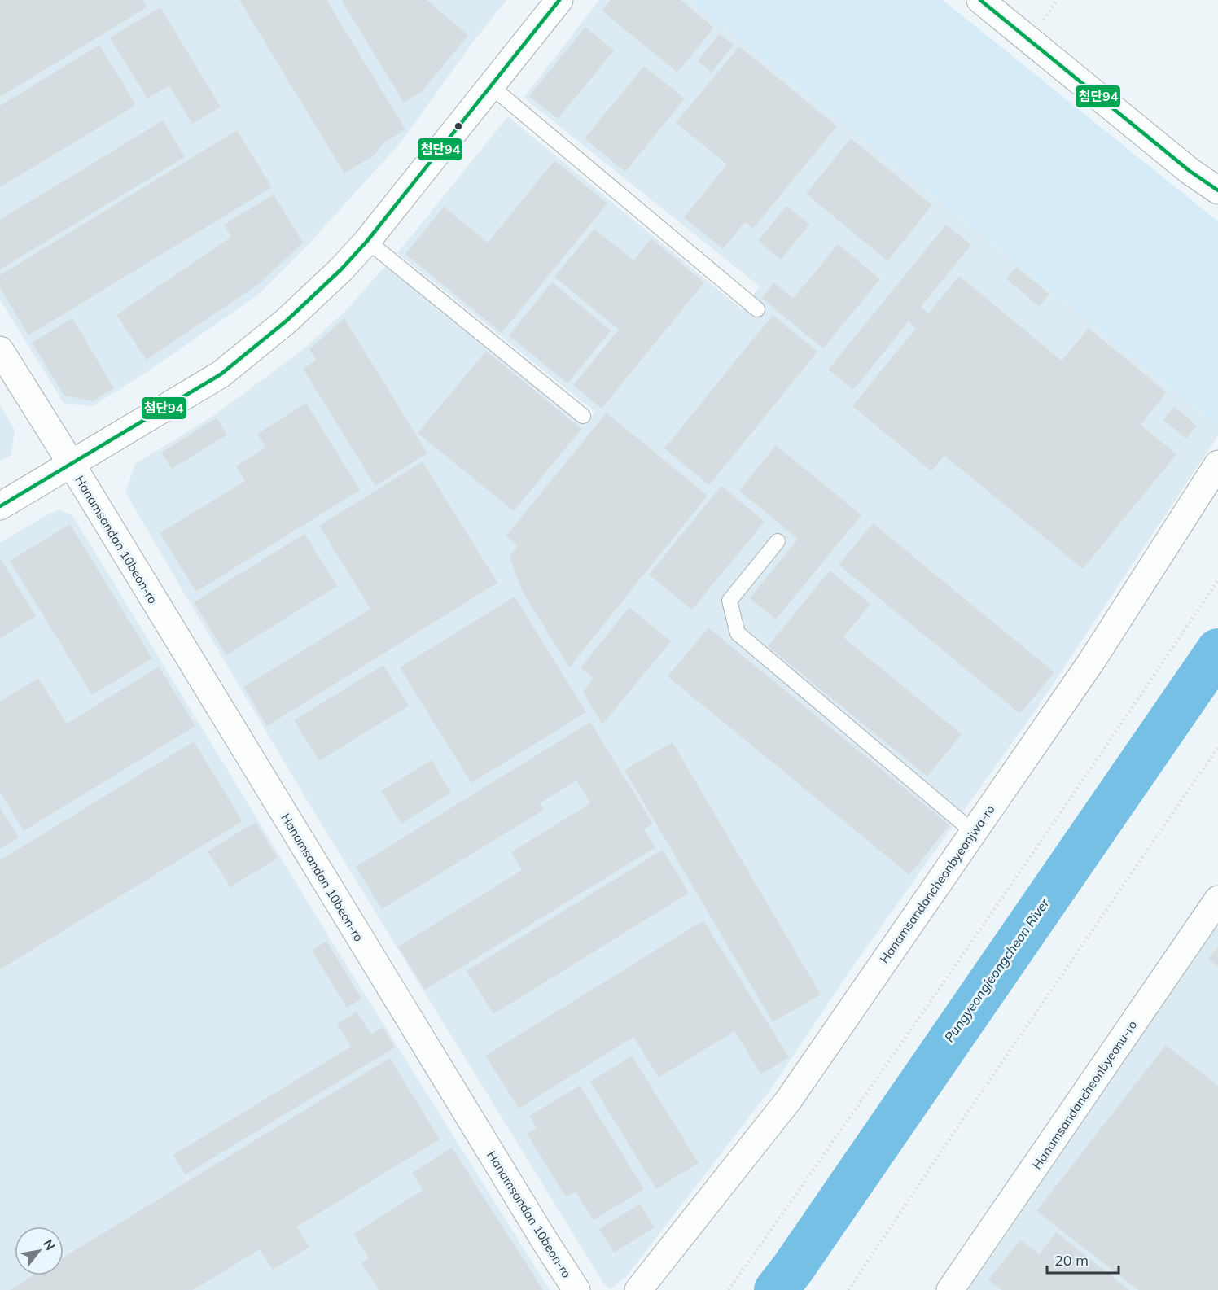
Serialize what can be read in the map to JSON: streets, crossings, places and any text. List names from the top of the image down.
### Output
{
  "streets": {
    "street": ["Hanamsandan 10beon-ro", "Hanamsandancheonbyeonjwa-ro", "Hanamsandancheonbyeonu-ro"]
  },
  "water": ["Pungyeongjeongcheon River"],
  "lines": ["transit line 첨단94"],
  "scale_bar": "20 m",
  "north": "top right"
}
